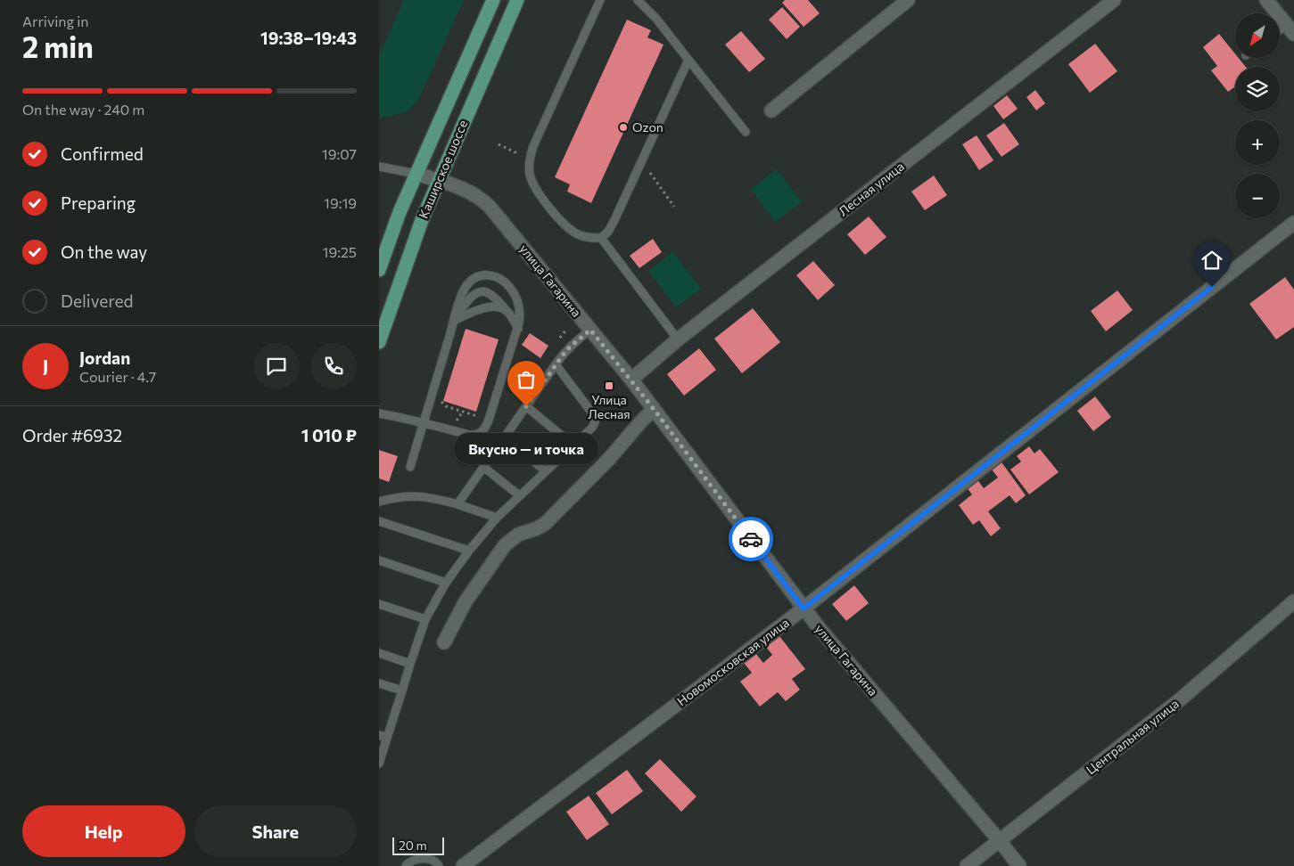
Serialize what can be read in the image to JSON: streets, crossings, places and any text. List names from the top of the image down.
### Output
{
  "streets": {
    "main road": ["Каширское шоссе"],
    "street": [
      "Лесная улица",
      "улица Гагарина",
      "Новомосковская улица",
      "Центральная улица"
    ]
  },
  "crossings": [
    ["Каширское шоссе", "улица Гагарина"],
    ["Лесная улица", "улица Гагарина"],
    ["улица Гагарина", "Новомосковская улица"],
    ["улица Гагарина", "Центральная улица"]
  ],
  "places": {
    "other": ["Ozon", "Вкусно — и точка"],
    "transit": ["Улица Лесная"]
  },
  "scale_bar": "20 m",
  "north": "bottom left",
  "page": {
    "heading": ["2 min", "Arriving in", "19:38–19:43"],
    "panel": [
      "Jordan",
      "Courier · 4.7",
      "Order #6932",
      "1 010 ₽"
    ],
    "map_buttons": ["+", "−"],
    "bar": "On the way · 240 m",
    "list": [
      ["Confirmed", "19:07"],
      ["Preparing", "19:19"],
      ["On the way", "19:25"],
      "Delivered"
    ],
    "round": "J",
    "bubble": "Вкусно — и точка",
    "buttons": ["Help", "Share"],
    "scale": "20 m"
  }
}
